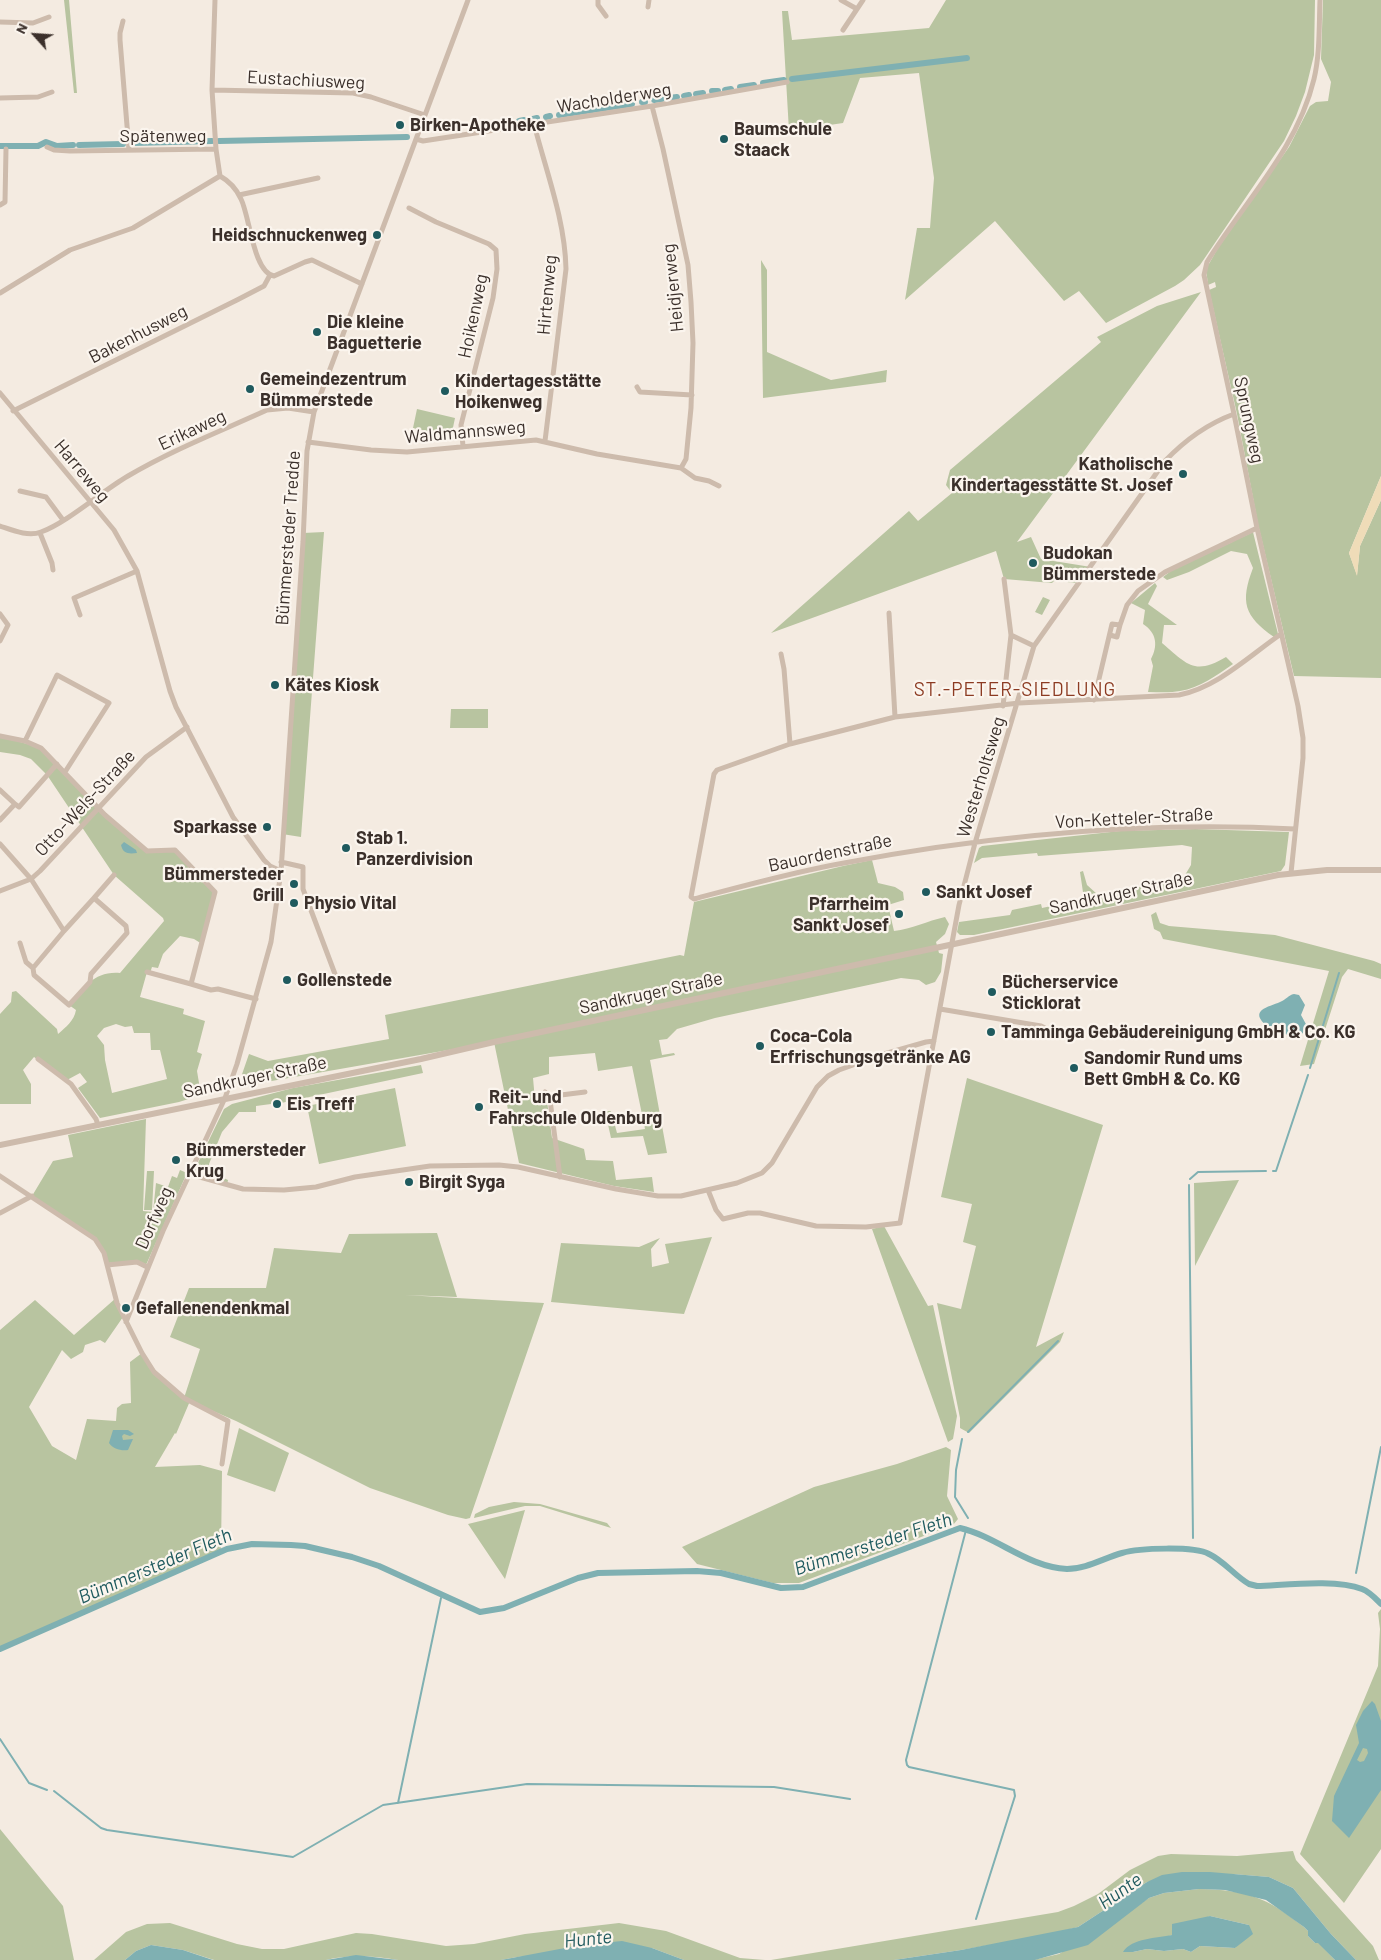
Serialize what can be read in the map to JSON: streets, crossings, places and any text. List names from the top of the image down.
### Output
{
  "streets": {
    "street": [
      "Eustachiusweg",
      "Wacholderweg",
      "Spätenweg",
      "Heidjerweg",
      "Hirtenweg",
      "Hoikenweg",
      "Bakenhusweg",
      "Sprungweg",
      "Erikaweg",
      "Waldmannsweg",
      "Harreweg",
      "Bümmersteder Tredde",
      "Westerholtsweg",
      "Otto-Wels-Straße",
      "Von-Ketteler-Straße",
      "Bauordenstraße",
      "Sandkruger Straße",
      "Dorfweg"
    ]
  },
  "crossings": [
    ["Eustachiusweg", "Bümmersteder Tredde"],
    ["Wacholderweg", "Heidjerweg"],
    ["Wacholderweg", "Hirtenweg"],
    ["Wacholderweg", "Bümmersteder Tredde"],
    ["Heidjerweg", "Waldmannsweg"],
    ["Hirtenweg", "Waldmannsweg"],
    ["Hoikenweg", "Waldmannsweg"],
    ["Bakenhusweg", "Harreweg"],
    ["Sprungweg", "Westerholtsweg"],
    ["Sprungweg", "Von-Ketteler-Straße"],
    ["Sprungweg", "Sandkruger Straße"],
    ["Erikaweg", "Harreweg"],
    ["Erikaweg", "Bümmersteder Tredde"],
    ["Waldmannsweg", "Bümmersteder Tredde"],
    ["Harreweg", "Bümmersteder Tredde"],
    ["Harreweg", "Otto-Wels-Straße"],
    ["Bümmersteder Tredde", "Sandkruger Straße"],
    ["Bümmersteder Tredde", "Dorfweg"],
    ["Westerholtsweg", "Von-Ketteler-Straße"],
    ["Westerholtsweg", "Bauordenstraße"],
    ["Westerholtsweg", "Sandkruger Straße"],
    ["Von-Ketteler-Straße", "Bauordenstraße"],
    ["Sandkruger Straße", "Dorfweg"]
  ],
  "districts": ["ST.-PETER-SIEDLUNG"],
  "water": ["Bümmersteder Fleth", "Hunte"],
  "places": [
    "Birken-Apotheke",
    "Baumschule Staack",
    "Heidschnuckenweg",
    "Die kleine Baguetterie",
    "Gemeindezentrum Bümmerstede",
    "Kindertagesstätte Hoikenweg",
    "Katholische Kindertagesstätte St. Josef",
    "Budokan Bümmerstede",
    "Kätes Kiosk",
    "Sparkasse",
    "Stab 1. Panzerdivision",
    "Bümmersteder Grill",
    "Sankt Josef",
    "Physio Vital",
    "Pfarrheim Sankt Josef",
    "Gollenstede",
    "Bücherservice Sticklorat",
    "Tamminga Gebäudereinigung GmbH & Co. KG",
    "Coca-Cola Erfrischungsgetränke AG",
    "Sandomir Rund ums Bett GmbH & Co. KG",
    "Eis Treff",
    "Reit- und Fahrschule Oldenburg",
    "Bümmersteder Krug",
    "Birgit Syga",
    "Gefallenendenkmal"
  ],
  "north": "top left"
}
